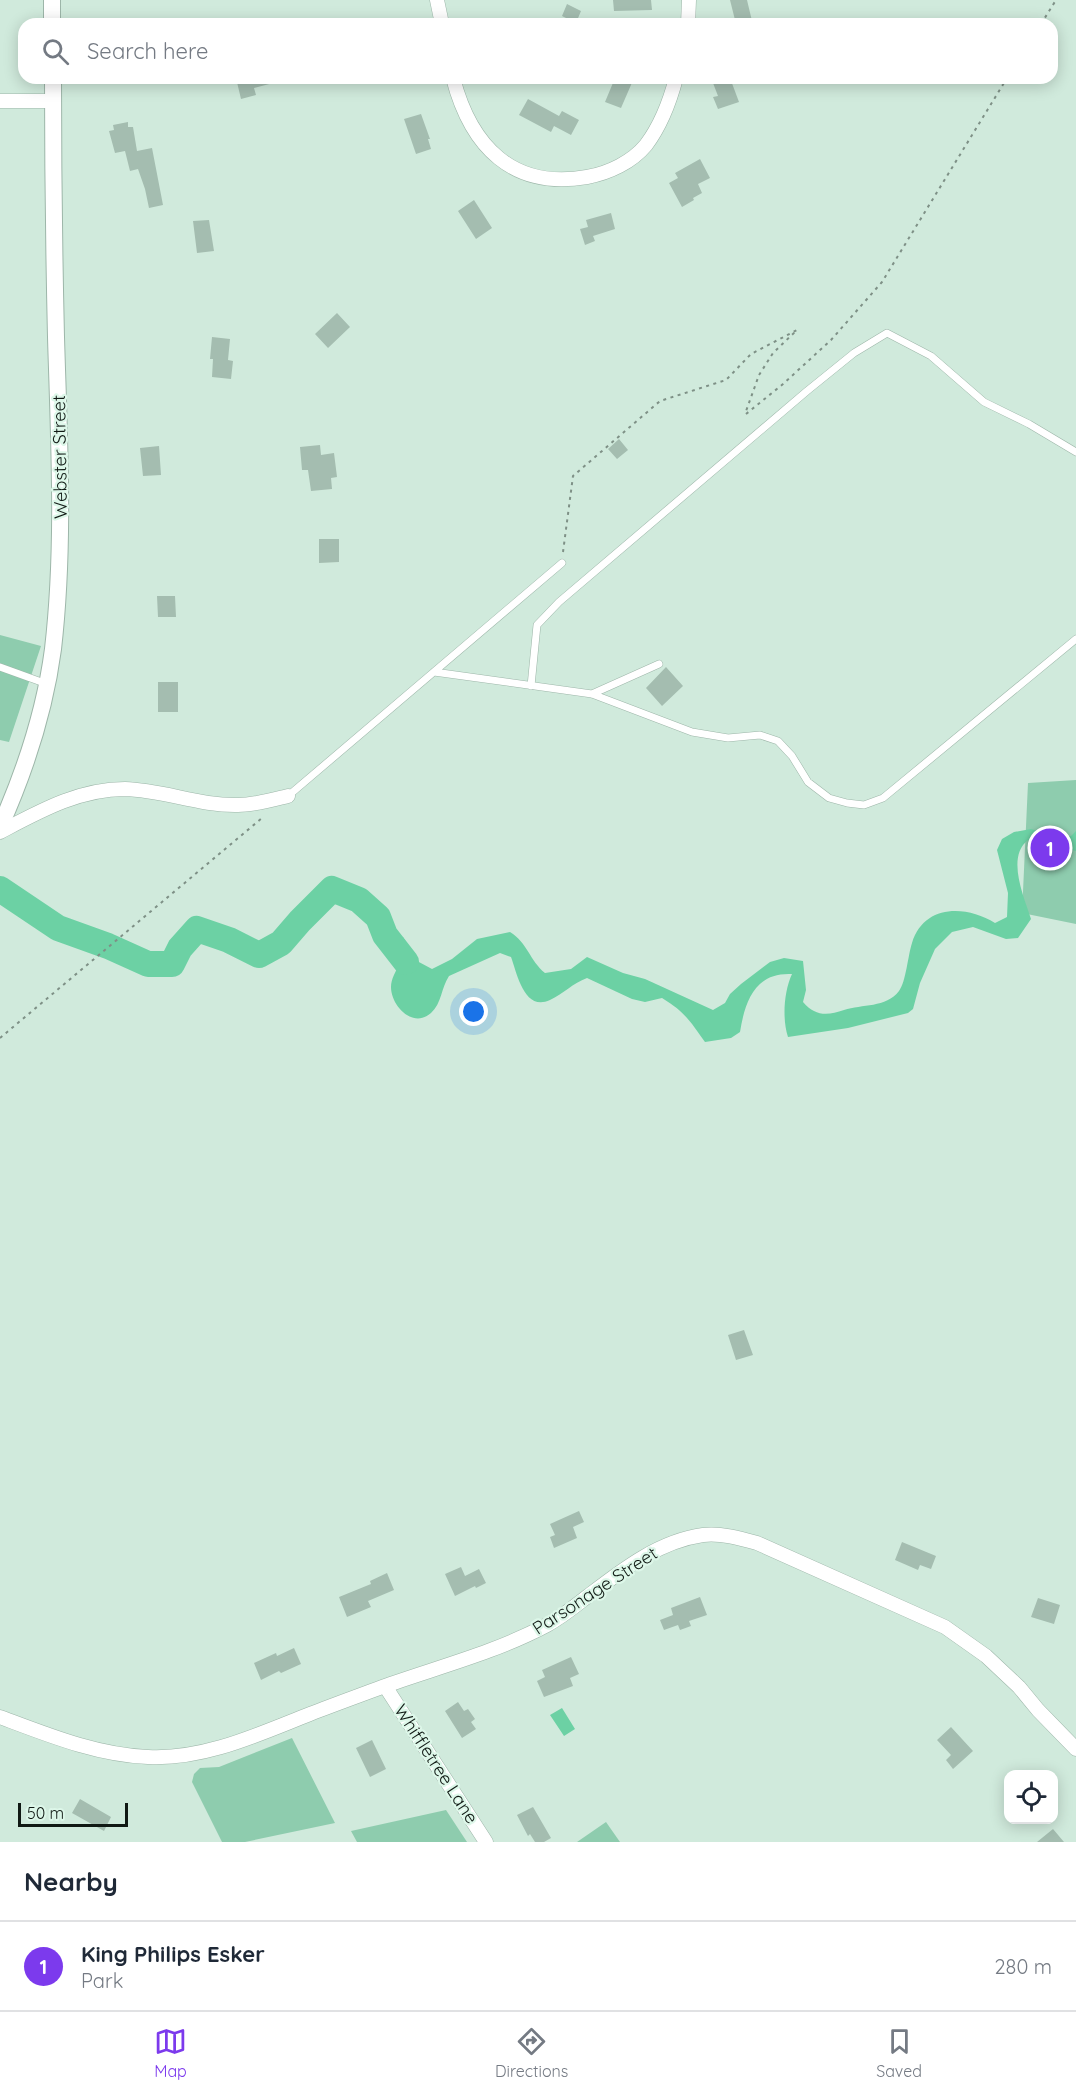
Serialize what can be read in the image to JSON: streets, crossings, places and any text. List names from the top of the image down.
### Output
{
  "streets": {
    "street": ["Webster Street", "Parsonage Street", "Whiffletree Lane"]
  },
  "crossings": [
    ["Parsonage Street", "Whiffletree Lane"]
  ],
  "scale_bar": "50 m",
  "page": {
    "search": "Search here",
    "pins": "1",
    "scale": "50 m",
    "heading": "Nearby",
    "list": [
      {
        "mark": "1",
        "name": "King Philips Esker",
        "note": "Park",
        "value": "280 m"
      }
    ],
    "nav": ["Map", "Directions", "Saved"]
  }
}
